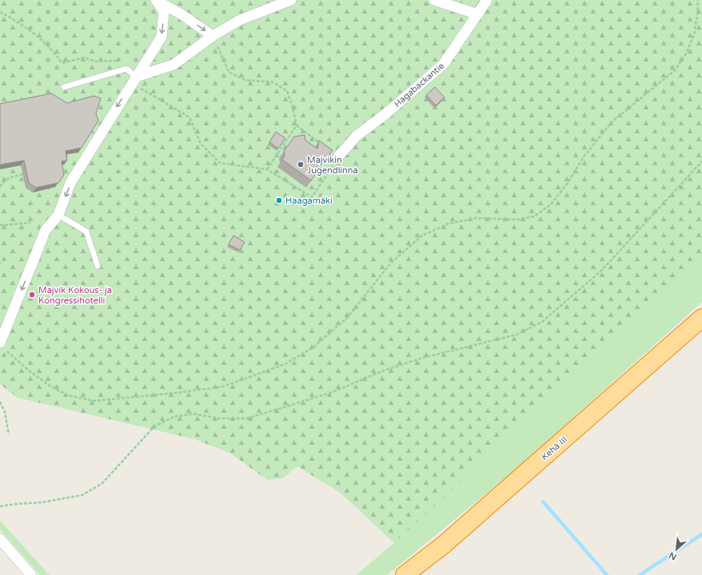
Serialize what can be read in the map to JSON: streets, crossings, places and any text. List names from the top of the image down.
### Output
{
  "streets": {
    "highway": ["Kehä III"],
    "street": ["Hagabackantie"]
  },
  "places": ["Majvikin Jugendlinna", "Haagamäki", "Majvik Kokous- ja Kongressihotelli"],
  "north": "bottom left"
}
